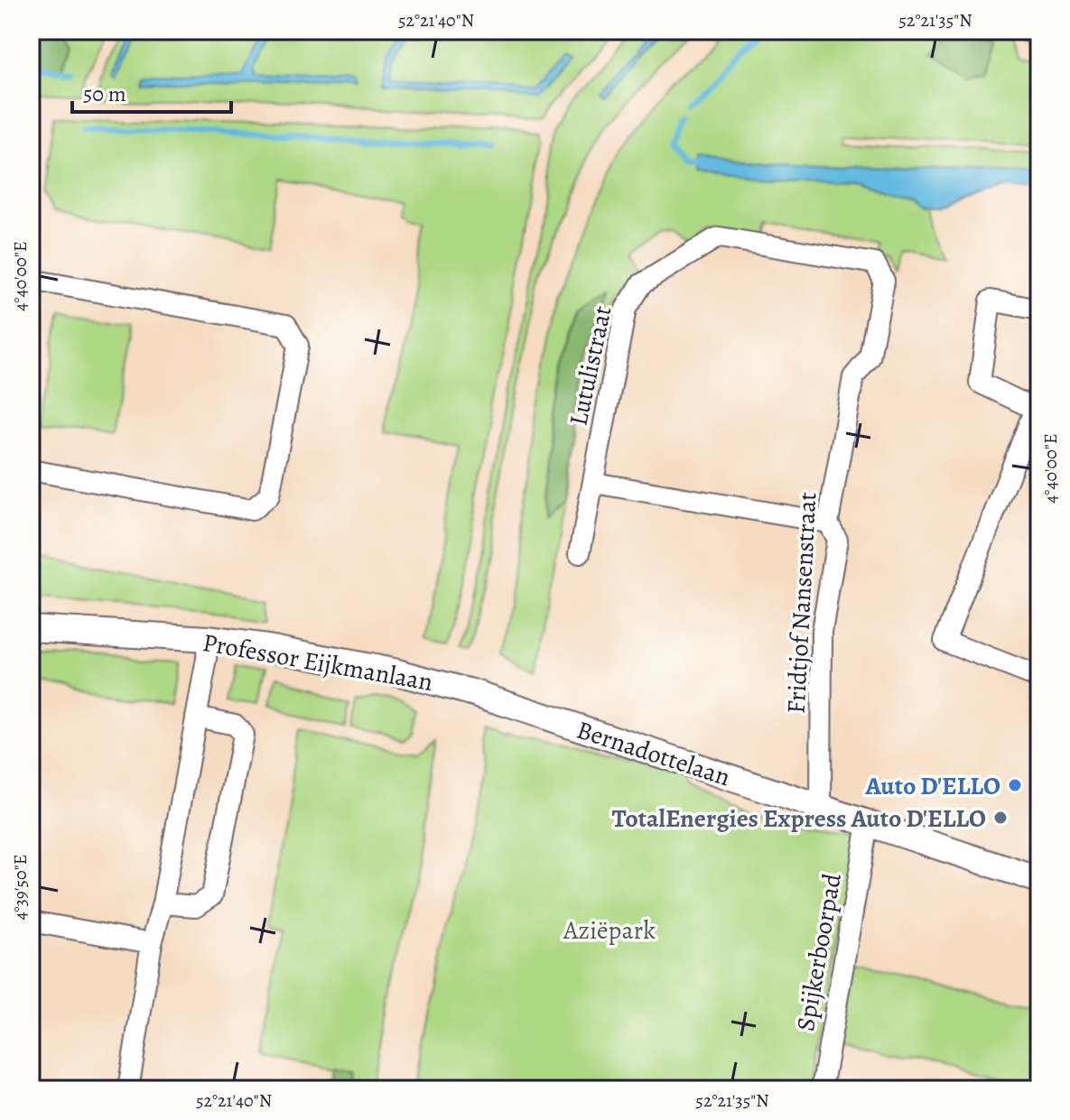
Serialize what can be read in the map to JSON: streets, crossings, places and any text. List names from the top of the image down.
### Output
{
  "streets": {
    "street": [
      "Lutulistraat",
      "Fridtjof Nansenstraat",
      "Professor Eijkmanlaan",
      "Bernadottelaan",
      "Spijkerboorpad"
    ]
  },
  "crossings": [
    ["Lutulistraat", "Fridtjof Nansenstraat"],
    ["Fridtjof Nansenstraat", "Bernadottelaan"],
    ["Professor Eijkmanlaan", "Bernadottelaan"],
    ["Bernadottelaan", "Spijkerboorpad"]
  ],
  "parks": ["Aziëpark"],
  "places": ["Auto D'ELLO", "TotalEnergies Express Auto D'ELLO"],
  "scale_bar": "50 m",
  "coordinates": [
    "52°21'40\"N",
    "52°21'35\"N",
    "4°40'00\"E",
    "4°39'50\"E"
  ]
}
